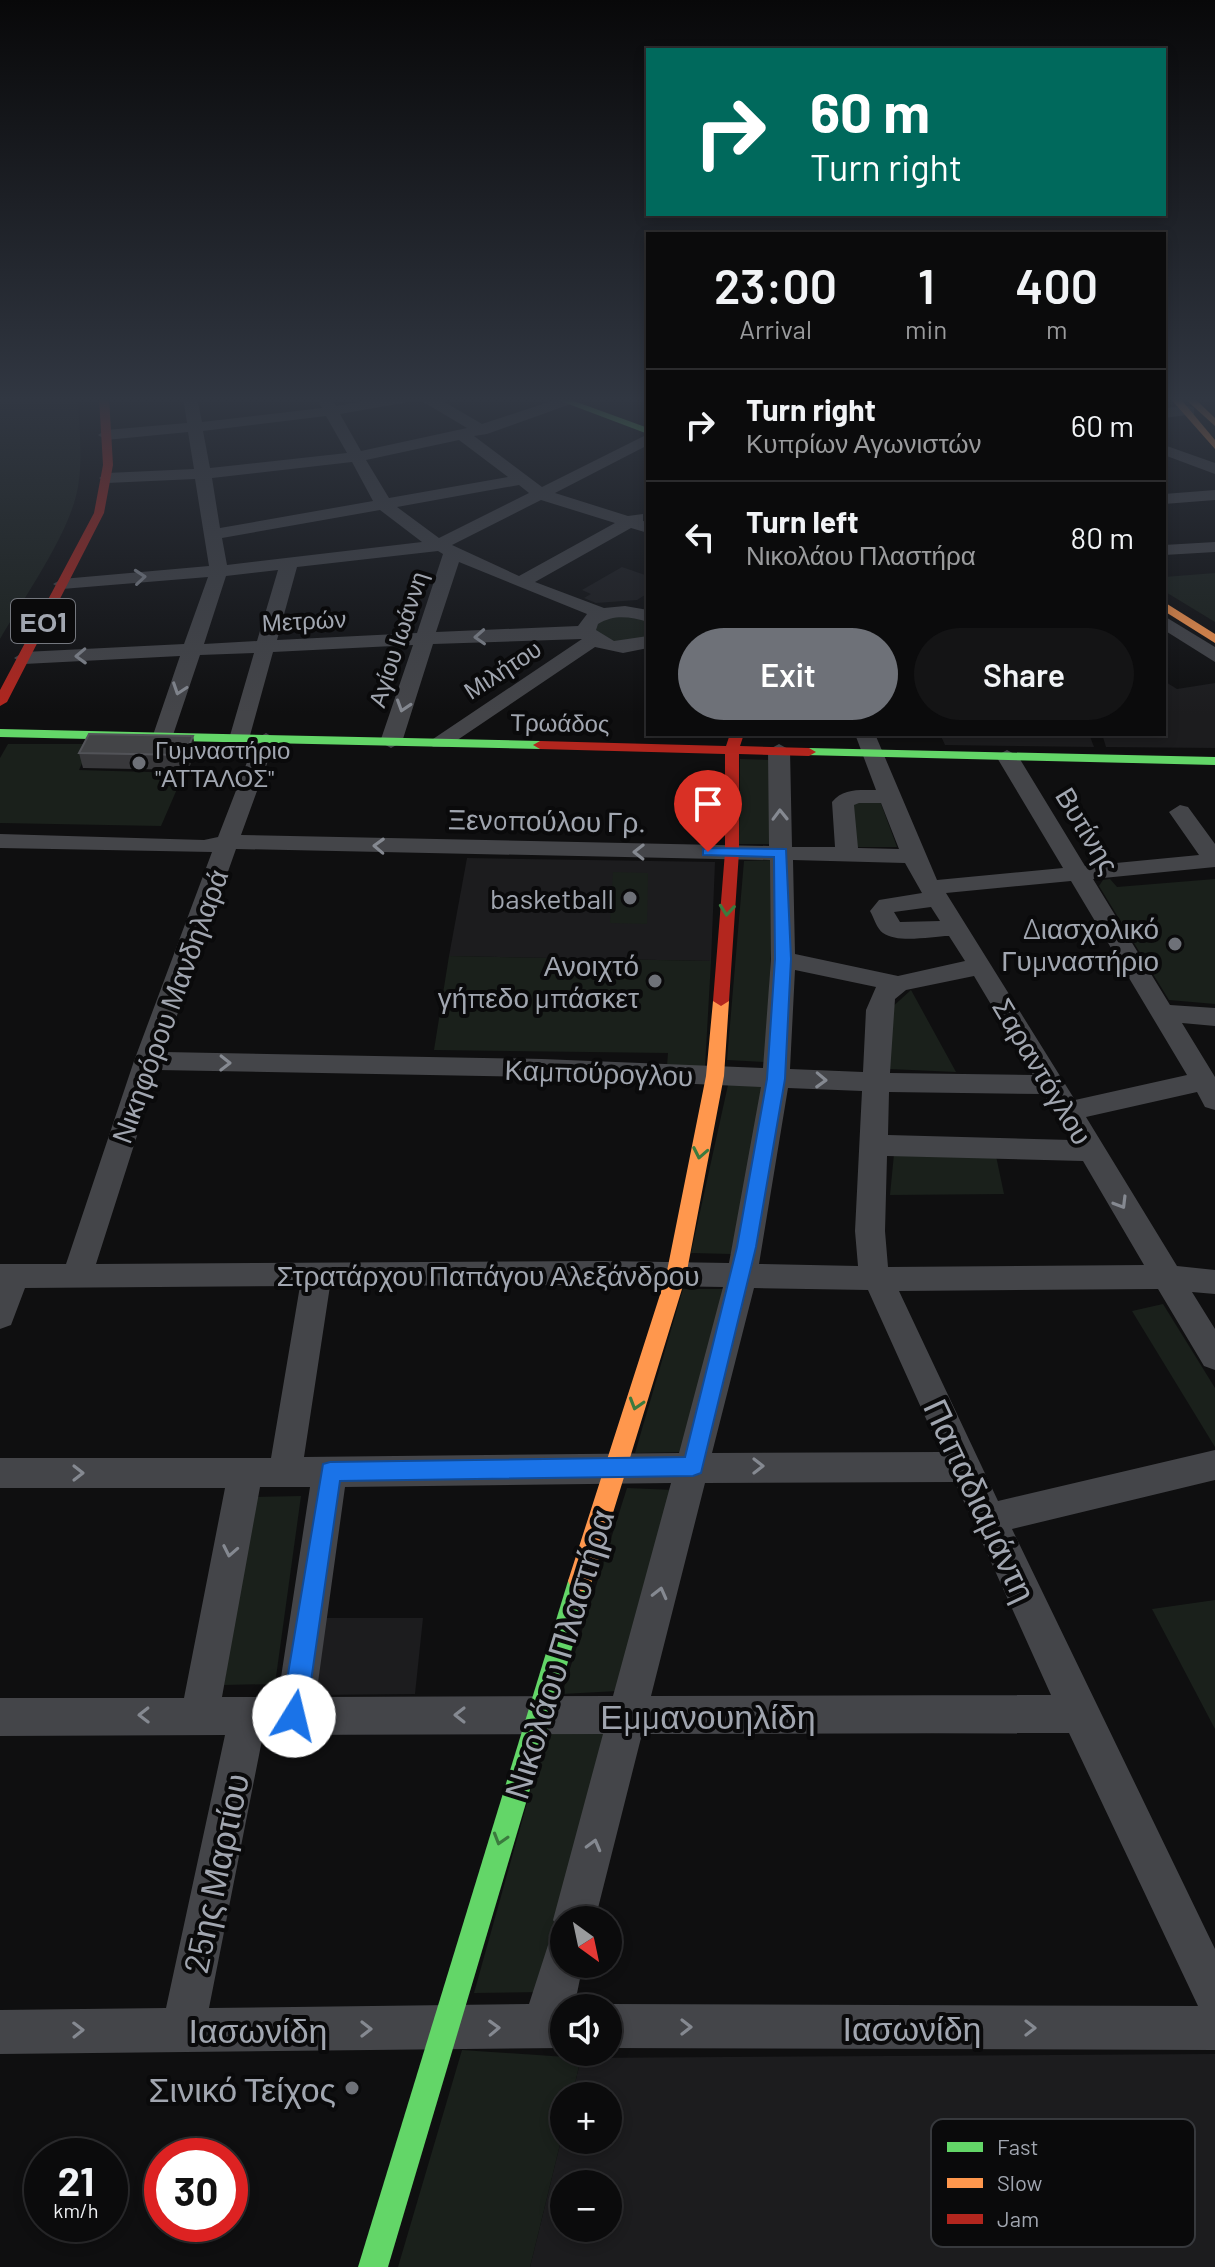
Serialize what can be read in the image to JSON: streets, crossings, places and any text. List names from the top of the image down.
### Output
{
  "streets": {
    "main road": ["ΕΟ1", "Τρωάδος", "Νικολάου Πλαστήρα"],
    "street": [
      "Μετρών",
      "Αγίου Ιωάννη",
      "Μιλήτου",
      "Ξενoπούλου Γρ.",
      "Βυτίνης",
      "Νικηφόρου Μανδηλαρά",
      "Σαραντόγλου",
      "Καμπούρογλου",
      "Στρατάρχου Παπάγου Αλεξάνδρου",
      "Παπαδιαμάντη",
      "Εμμανουηλίδη",
      "25ης Μαρτίου",
      "Ιασωνίδη"
    ]
  },
  "crossings": [
    ["Μετρών", "ΕΟ1"],
    ["Μετρών", "Αγίου Ιωάννη"],
    ["Μετρών", "Μιλήτου"],
    ["Αγίου Ιωάννη", "Τρωάδος"],
    ["Μιλήτου", "Τρωάδος"],
    ["Τρωάδος", "Βυτίνης"],
    ["Τρωάδος", "Νικηφόρου Μανδηλαρά"],
    ["Τρωάδος", "Σαραντόγλου"],
    ["Τρωάδος", "Νικολάου Πλαστήρα"],
    ["Ξενoπούλου Γρ.", "Νικηφόρου Μανδηλαρά"],
    ["Ξενoπούλου Γρ.", "Σαραντόγλου"],
    ["Ξενoπούλου Γρ.", "Νικολάου Πλαστήρα"],
    ["Νικηφόρου Μανδηλαρά", "Καμπούρογλου"],
    ["Νικηφόρου Μανδηλαρά", "Στρατάρχου Παπάγου Αλεξάνδρου"],
    ["Σαραντόγλου", "Καμπούρογλου"],
    ["Σαραντόγλου", "Στρατάρχου Παπάγου Αλεξάνδρου"],
    ["Καμπούρογλου", "Παπαδιαμάντη"],
    ["Καμπούρογλου", "Νικολάου Πλαστήρα"],
    ["Στρατάρχου Παπάγου Αλεξάνδρου", "Παπαδιαμάντη"],
    ["Στρατάρχου Παπάγου Αλεξάνδρου", "Νικολάου Πλαστήρα"],
    ["Παπαδιαμάντη", "Εμμανουηλίδη"],
    ["Νικολάου Πλαστήρα", "Εμμανουηλίδη"],
    ["Νικολάου Πλαστήρα", "Ιασωνίδη"],
    ["Εμμανουηλίδη", "25ης Μαρτίου"],
    ["25ης Μαρτίου", "Ιασωνίδη"]
  ],
  "one_way": [
    "Ξενoπούλου Γρ.",
    "Καμπούρογλου",
    "Νικολάου Πλαστήρα",
    "Ιασωνίδη"
  ],
  "places": [
    "Γυμναστήριο \"ΑΤΤΑΛΟΣ\"",
    "basketball",
    "Διασχολικό Γυμναστήριο",
    "Ανοιχτό γήπεδο μπάσκετ",
    "Σινικό Τείχος"
  ],
  "legend": ["Fast", "Slow", "Jam"],
  "north": "bottom right",
  "page": {
    "turn": ["60 m", "Turn right"],
    "eta": [
      "23:00",
      "Arrival",
      "1",
      "min",
      "400",
      "m"
    ],
    "list": [
      {
        "name": "Turn right",
        "note": "Κυπρίων Αγωνιστών",
        "value": "60 m"
      },
      {
        "name": "Turn left",
        "note": "Νικολάου Πλαστήρα",
        "value": "80 m"
      }
    ],
    "buttons": ["Exit", "Share"],
    "map_buttons": ["+", "−"],
    "speed": "21 km/h",
    "limit": "30"
  }
}
